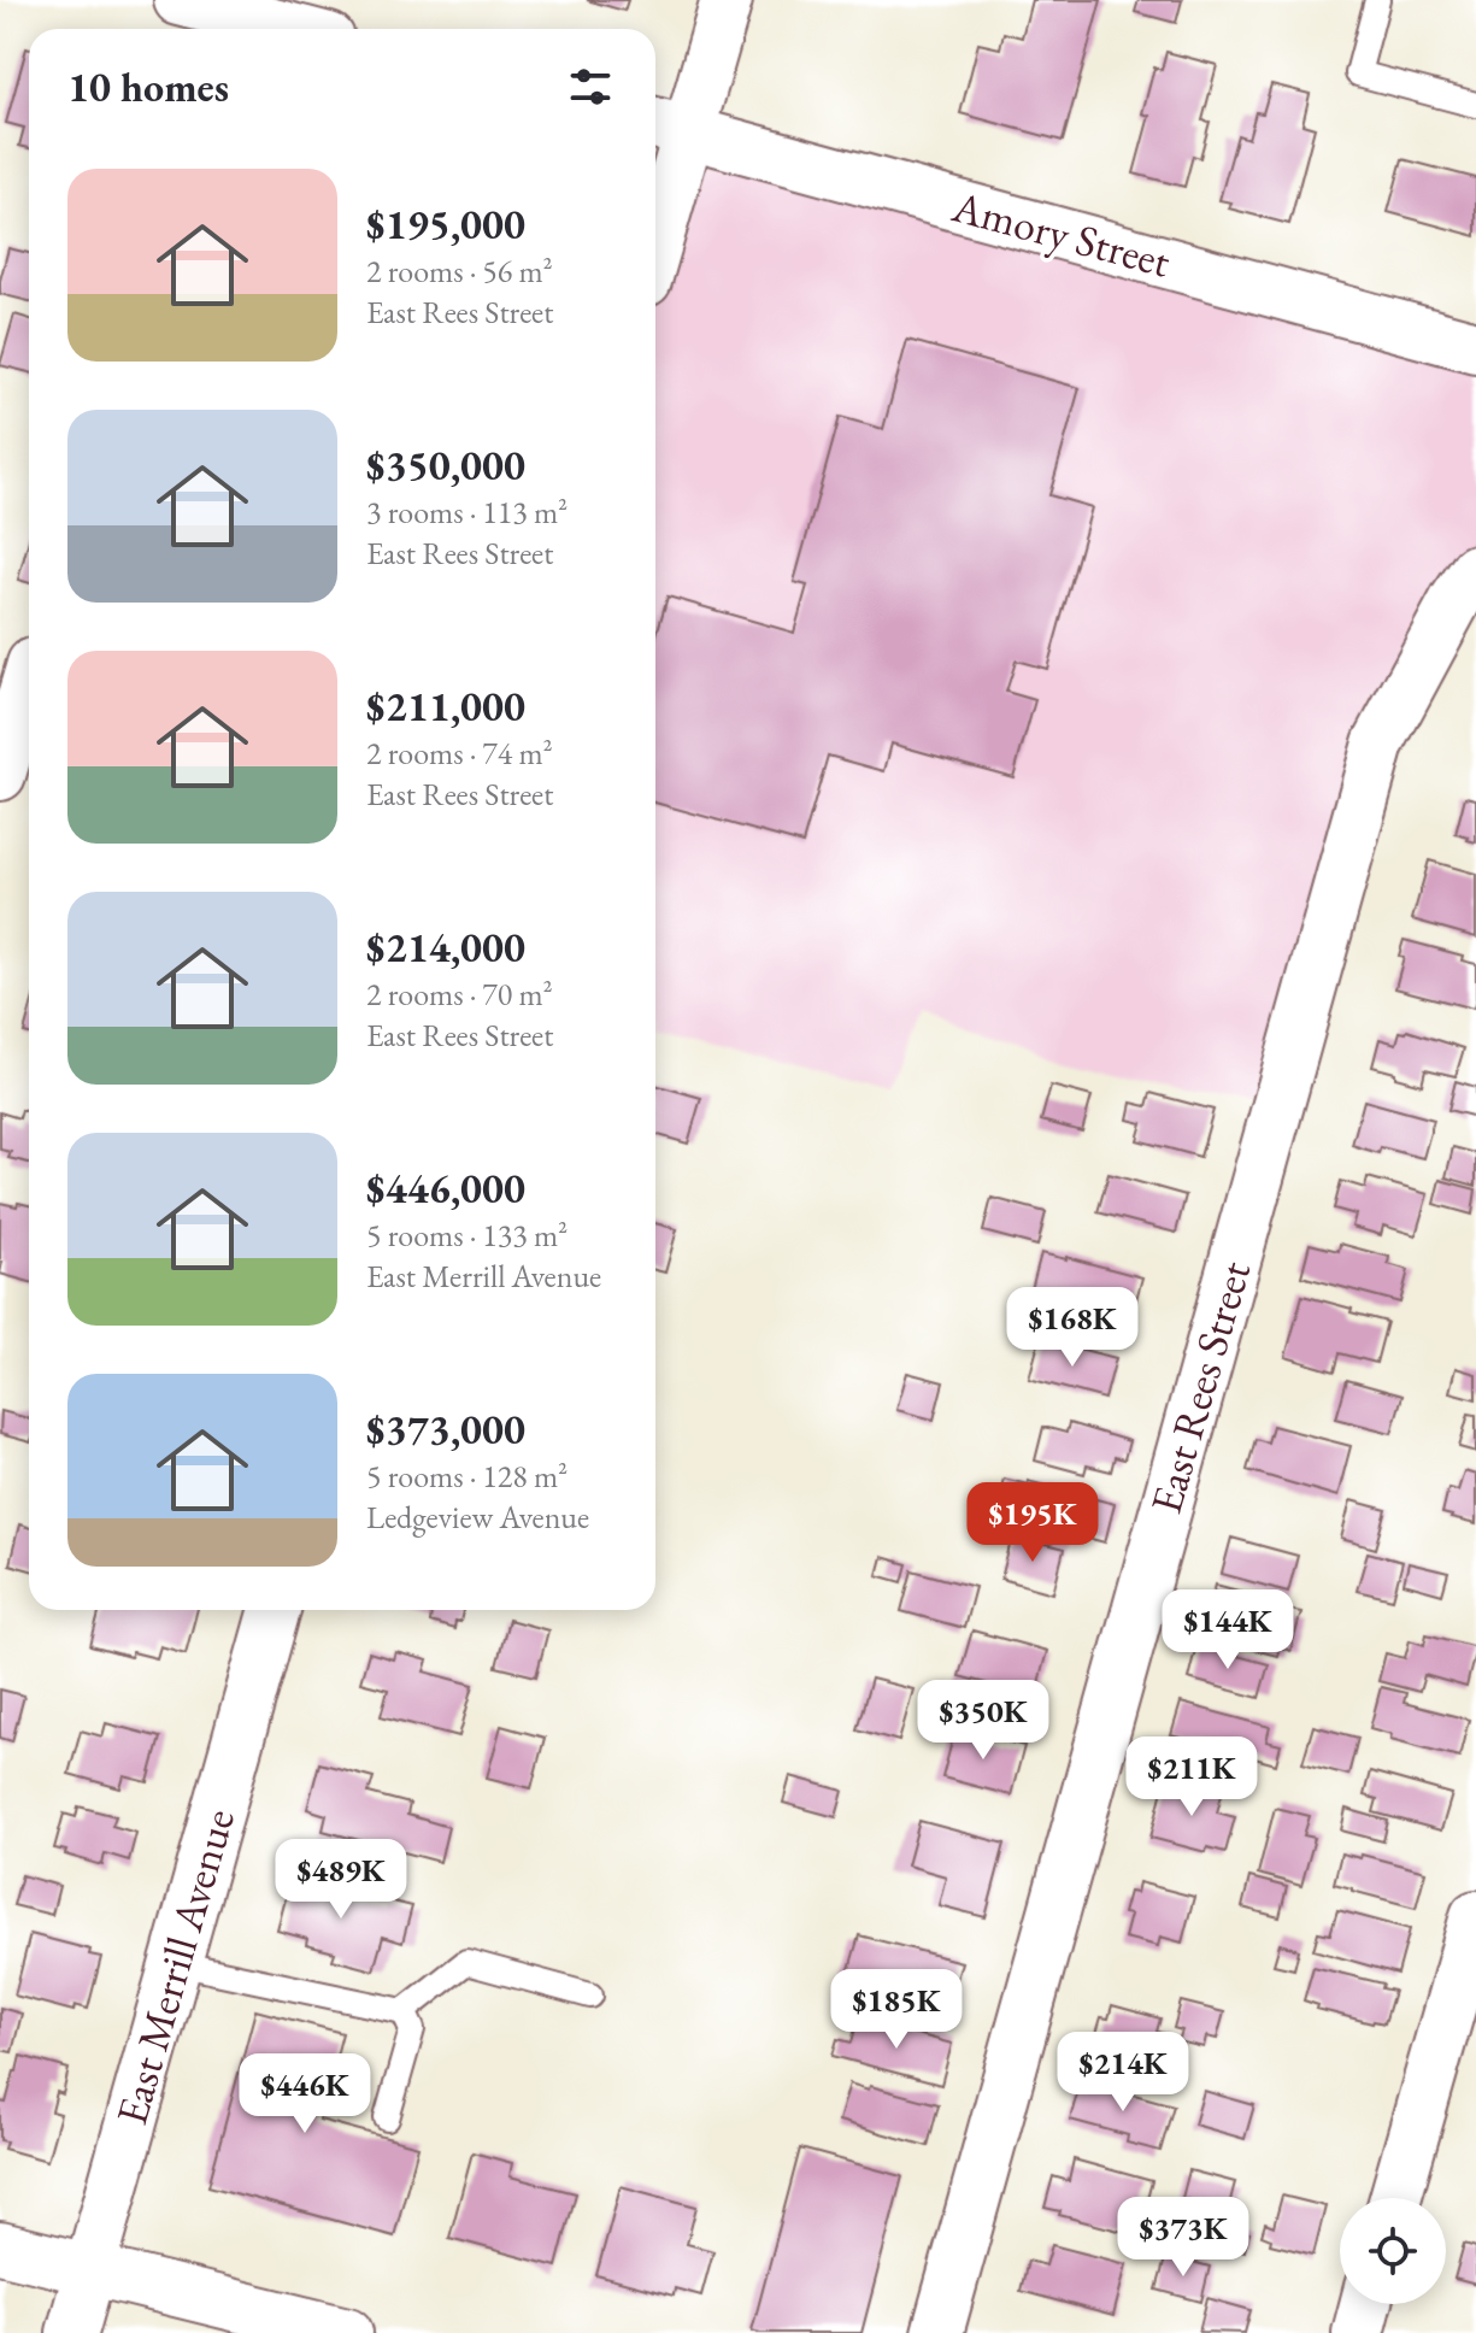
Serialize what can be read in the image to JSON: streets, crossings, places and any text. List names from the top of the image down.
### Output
{
  "streets": {
    "street": ["Amory Street", "East Rees Street", "East Merrill Avenue"]
  },
  "page": {
    "heading": "10 homes",
    "list": [
      {
        "name": "$195,000",
        "note": "2 rooms · 56 m² · East Rees Street"
      },
      {
        "name": "$350,000",
        "note": "3 rooms · 113 m² · East Rees Street"
      },
      {
        "name": "$211,000",
        "note": "2 rooms · 74 m² · East Rees Street"
      },
      {
        "name": "$214,000",
        "note": "2 rooms · 70 m² · East Rees Street"
      },
      {
        "name": "$446,000",
        "note": "5 rooms · 133 m² · East Merrill Avenue"
      },
      {
        "name": "$373,000",
        "note": "5 rooms · 128 m² · Ledgeview Avenue"
      }
    ],
    "price": [
      "$168K",
      "$195K",
      "$144K",
      "$350K",
      "$211K",
      "$489K",
      "$185K",
      "$214K",
      "$446K",
      "$373K"
    ]
  }
}
